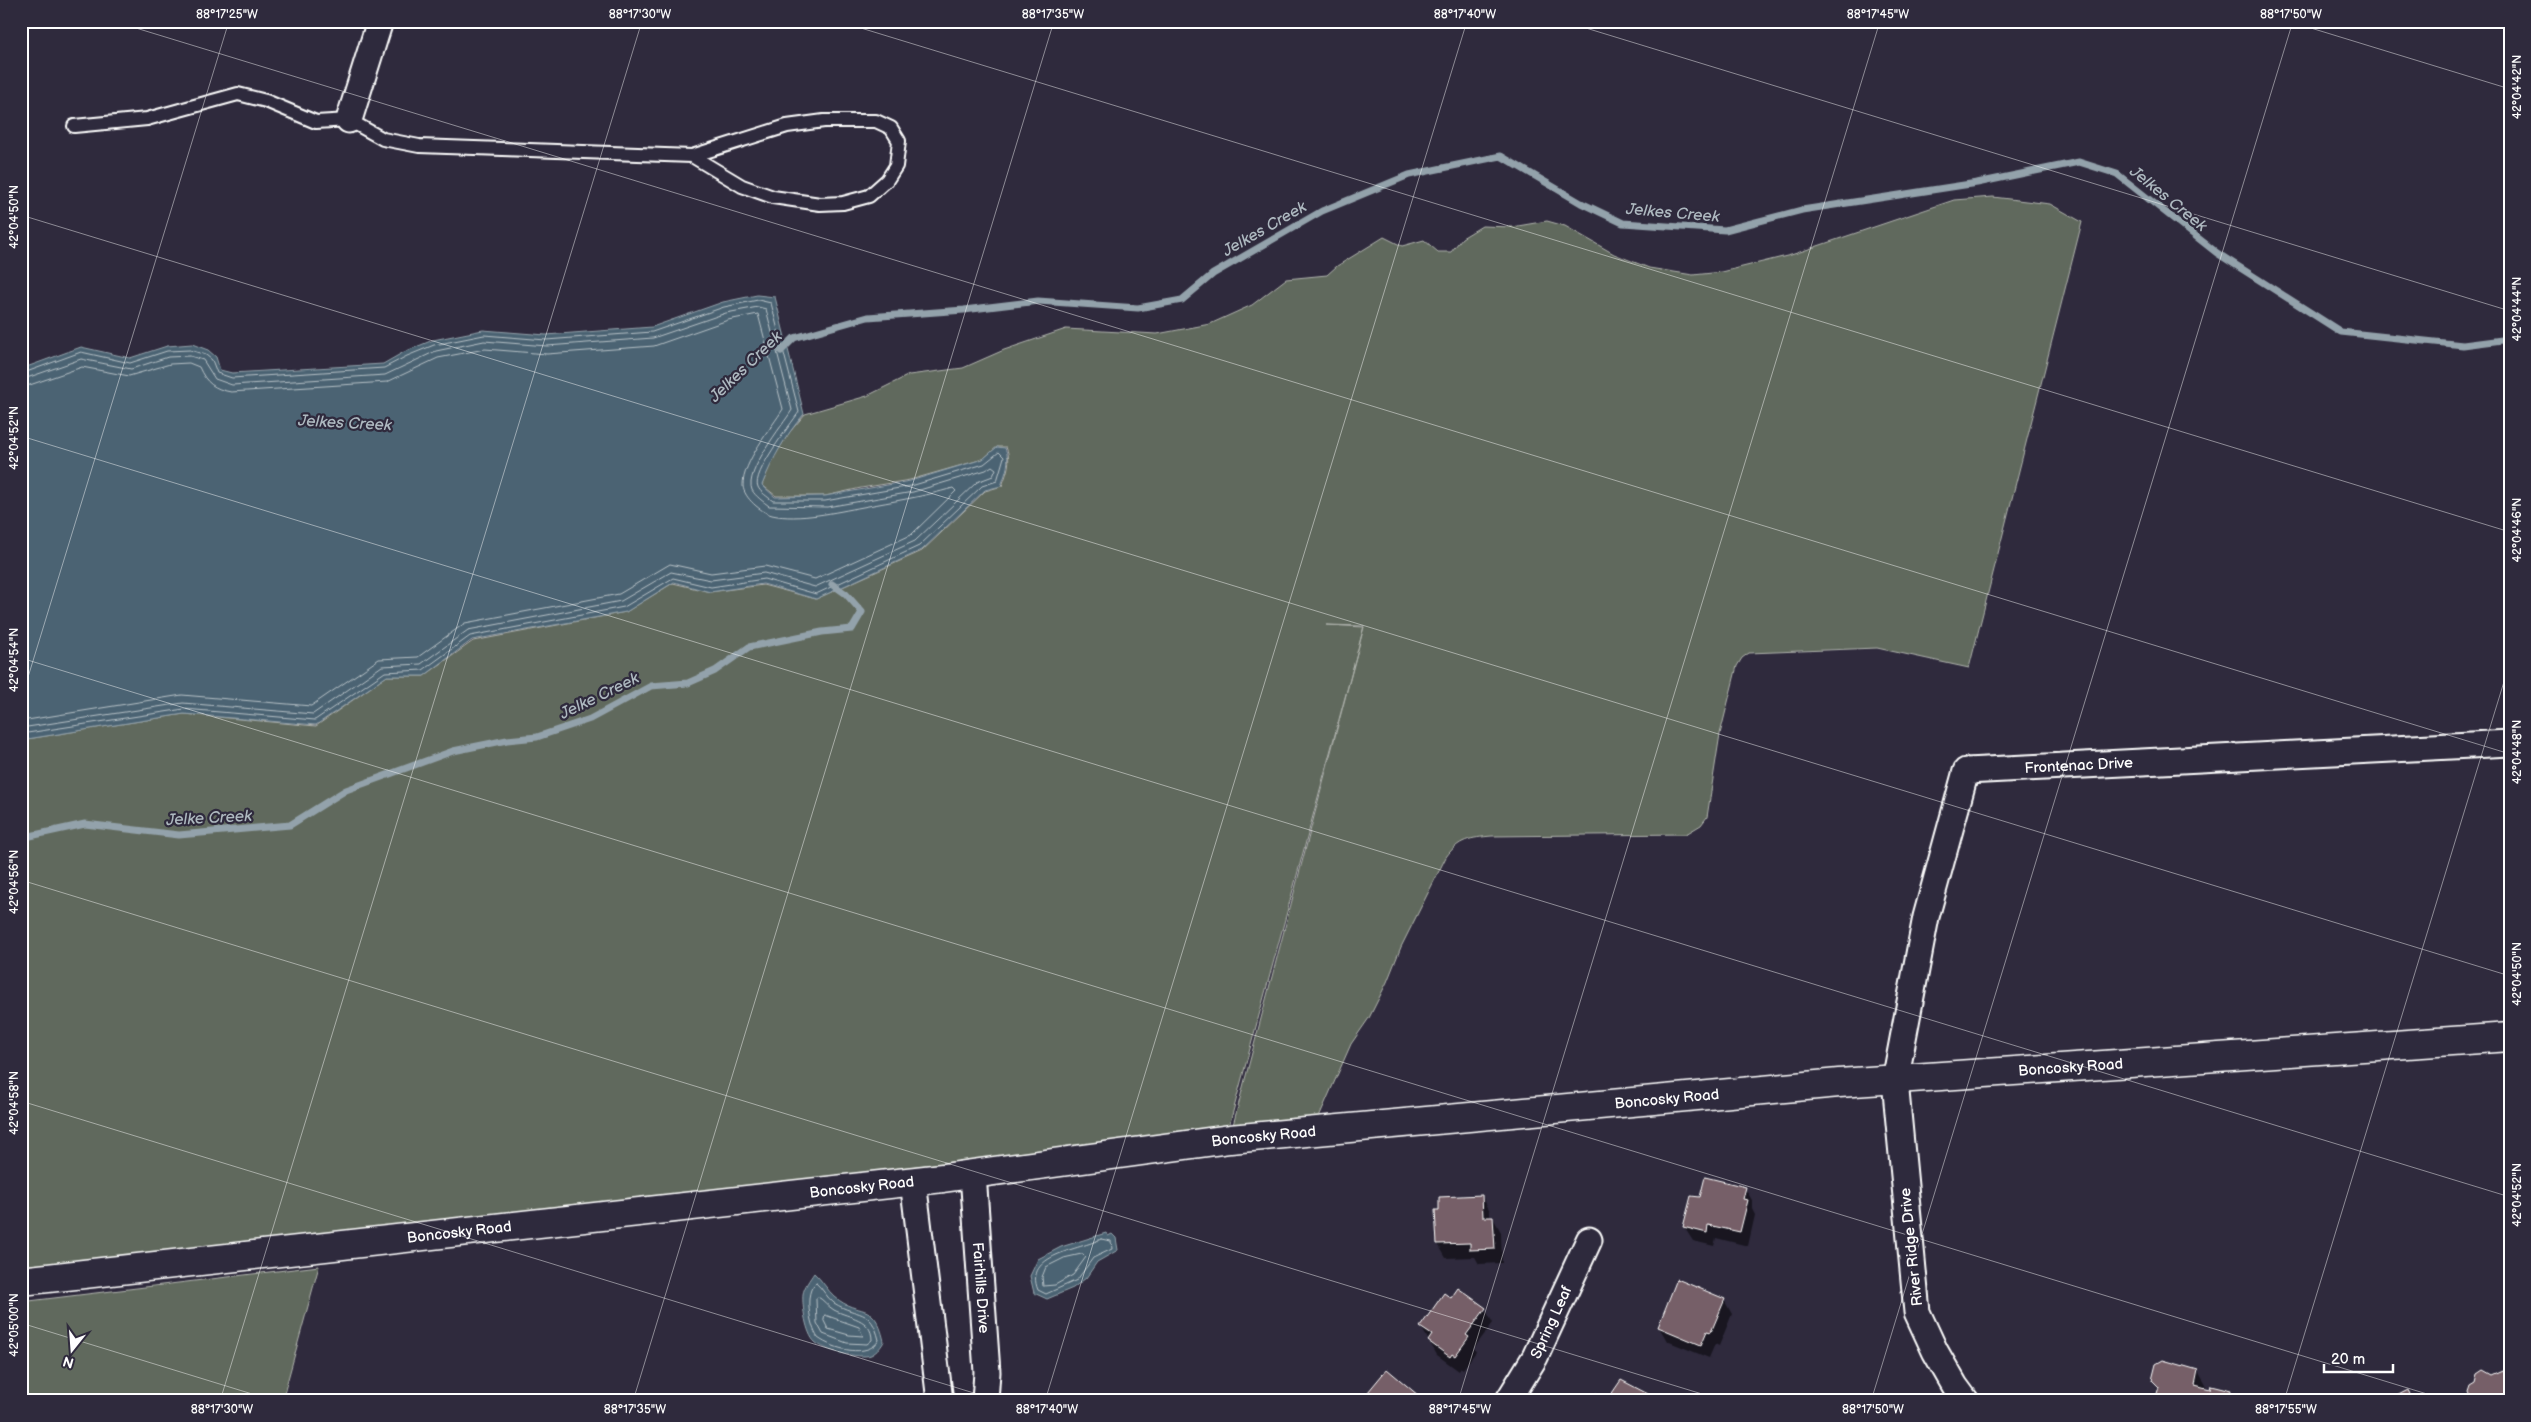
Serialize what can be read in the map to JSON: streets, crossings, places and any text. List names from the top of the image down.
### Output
{
  "streets": {
    "street": [
      "Frontenac Drive",
      "Boncosky Road",
      "River Ridge Drive",
      "Fairhills Drive",
      "Spring Leaf"
    ]
  },
  "crossings": [
    ["Frontenac Drive", "Boncosky Road"],
    ["Frontenac Drive", "River Ridge Drive"],
    ["Boncosky Road", "River Ridge Drive"],
    ["Boncosky Road", "Fairhills Drive"]
  ],
  "water": ["Jelkes Creek", "Jelke Creek"],
  "scale_bar": "20 m",
  "north": "bottom",
  "coordinates": [
    "88°17'25\"W",
    "88°17'30\"W",
    "88°17'35\"W",
    "88°17'40\"W",
    "88°17'45\"W",
    "88°17'50\"W",
    "42°04'42\"N",
    "42°04'50\"N",
    "42°04'44\"N",
    "42°04'52\"N",
    "42°04'46\"N",
    "42°04'54\"N",
    "42°04'48\"N",
    "42°04'56\"N",
    "42°04'58\"N",
    "42°05'00\"N",
    "88°17'55\"W"
  ]
}
